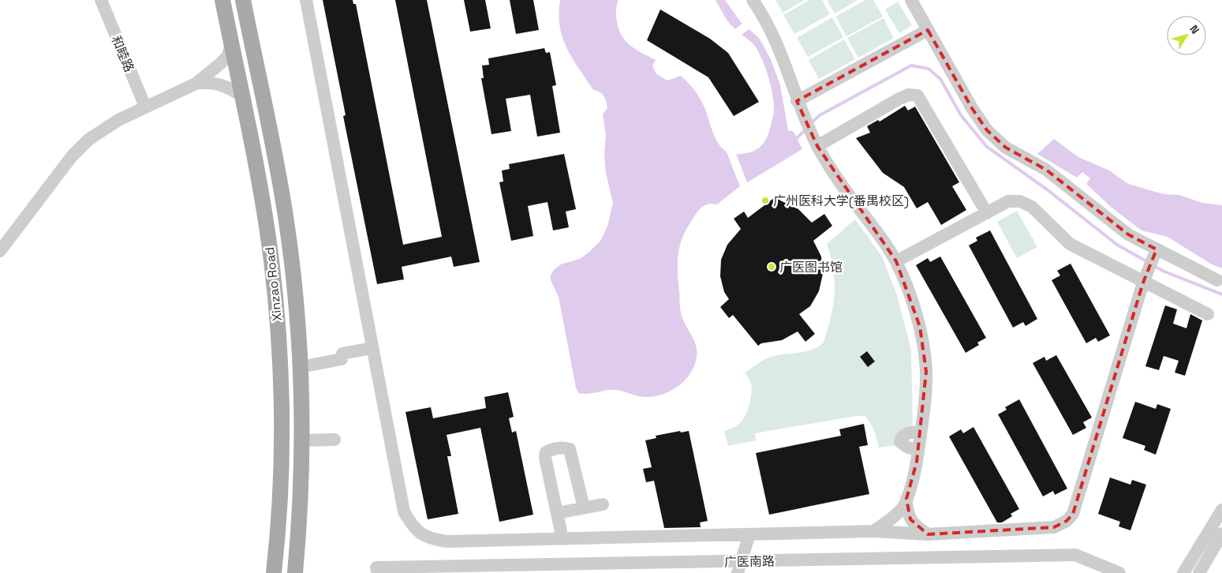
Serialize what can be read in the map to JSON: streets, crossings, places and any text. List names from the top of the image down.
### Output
{
  "streets": {
    "main road": ["Xinzao Road"],
    "street": ["和睦路", "广医南路"]
  },
  "places": ["广州医科大学(番禺校区)", "广医图书馆"],
  "north": "top right"
}
